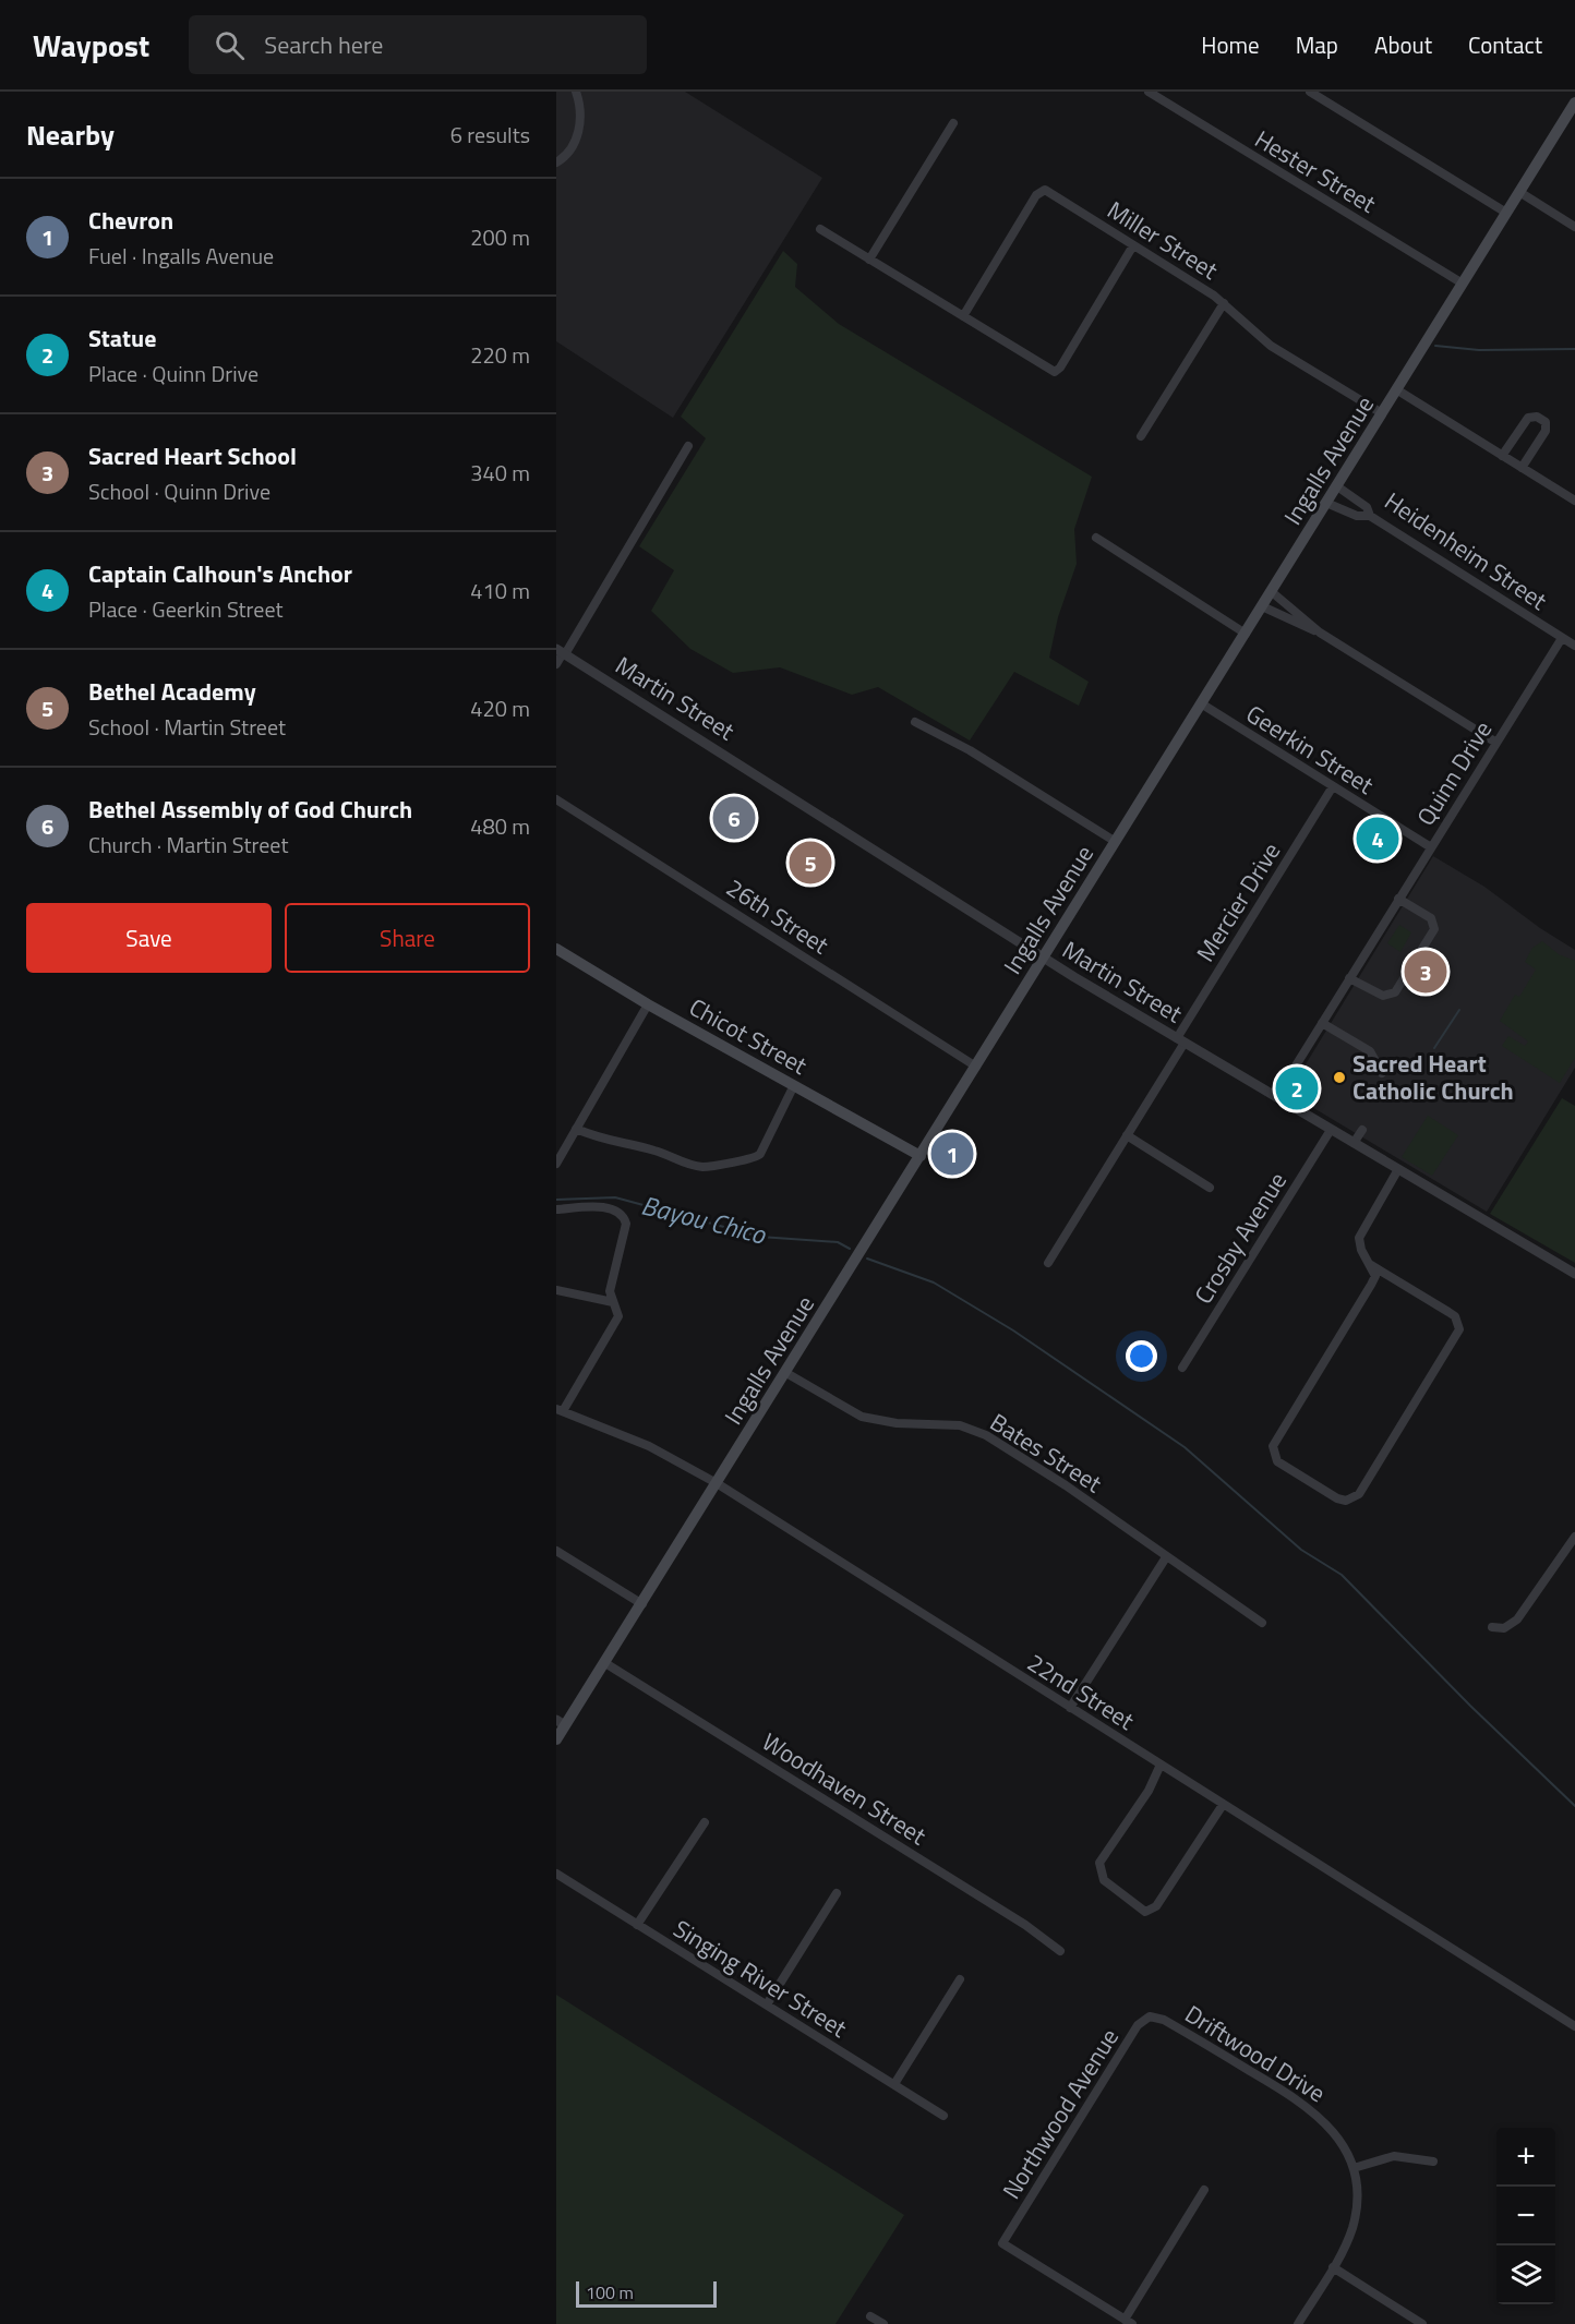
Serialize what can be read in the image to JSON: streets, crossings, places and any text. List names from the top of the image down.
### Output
{
  "streets": {
    "main road": ["Ingalls Avenue", "Chicot Street"],
    "street": [
      "Hester Street",
      "Miller Street",
      "Heidenheim Street",
      "Martin Street",
      "Geerkin Street",
      "Quinn Drive",
      "Mercier Drive",
      "26th Street",
      "Crosby Avenue",
      "Bates Street",
      "22nd Street",
      "Woodhaven Street",
      "Singing River Street",
      "Driftwood Drive",
      "Northwood Avenue"
    ]
  },
  "crossings": [
    ["Hester Street", "Ingalls Avenue"],
    ["Miller Street", "Ingalls Avenue"],
    ["Ingalls Avenue", "Heidenheim Street"],
    ["Ingalls Avenue", "Martin Street"],
    ["Ingalls Avenue", "Geerkin Street"],
    ["Ingalls Avenue", "26th Street"],
    ["Ingalls Avenue", "Chicot Street"],
    ["Ingalls Avenue", "Bates Street"],
    ["Ingalls Avenue", "22nd Street"],
    ["Ingalls Avenue", "Woodhaven Street"],
    ["Heidenheim Street", "Quinn Drive"],
    ["Martin Street", "Quinn Drive"],
    ["Martin Street", "Mercier Drive"],
    ["Martin Street", "Crosby Avenue"],
    ["Geerkin Street", "Quinn Drive"],
    ["Geerkin Street", "Mercier Drive"],
    ["Driftwood Drive", "Northwood Avenue"]
  ],
  "water": ["Bayou Chico"],
  "places": ["Sacred Heart Catholic Church"],
  "scale_bar": "100 m",
  "page": {
    "header": "Waypost",
    "search": "Search here",
    "nav": [
      "Home",
      "Map",
      "About",
      "Contact"
    ],
    "heading": ["Nearby", "6 results"],
    "list": [
      {
        "mark": "1",
        "name": "Chevron",
        "note": "Fuel · Ingalls Avenue",
        "value": "200 m"
      },
      {
        "mark": "2",
        "name": "Statue",
        "note": "Place · Quinn Drive",
        "value": "220 m"
      },
      {
        "mark": "3",
        "name": "Sacred Heart School",
        "note": "School · Quinn Drive",
        "value": "340 m"
      },
      {
        "mark": "4",
        "name": "Captain Calhoun's Anchor",
        "note": "Place · Geerkin Street",
        "value": "410 m"
      },
      {
        "mark": "5",
        "name": "Bethel Academy",
        "note": "School · Martin Street",
        "value": "420 m"
      },
      {
        "mark": "6",
        "name": "Bethel Assembly of God Church",
        "note": "Church · Martin Street",
        "value": "480 m"
      }
    ],
    "pins": [
      "6",
      "4",
      "5",
      "3",
      "2",
      "1"
    ],
    "buttons": ["Save", "Share"],
    "map_buttons": ["+", "−"],
    "scale": "100 m"
  }
}
